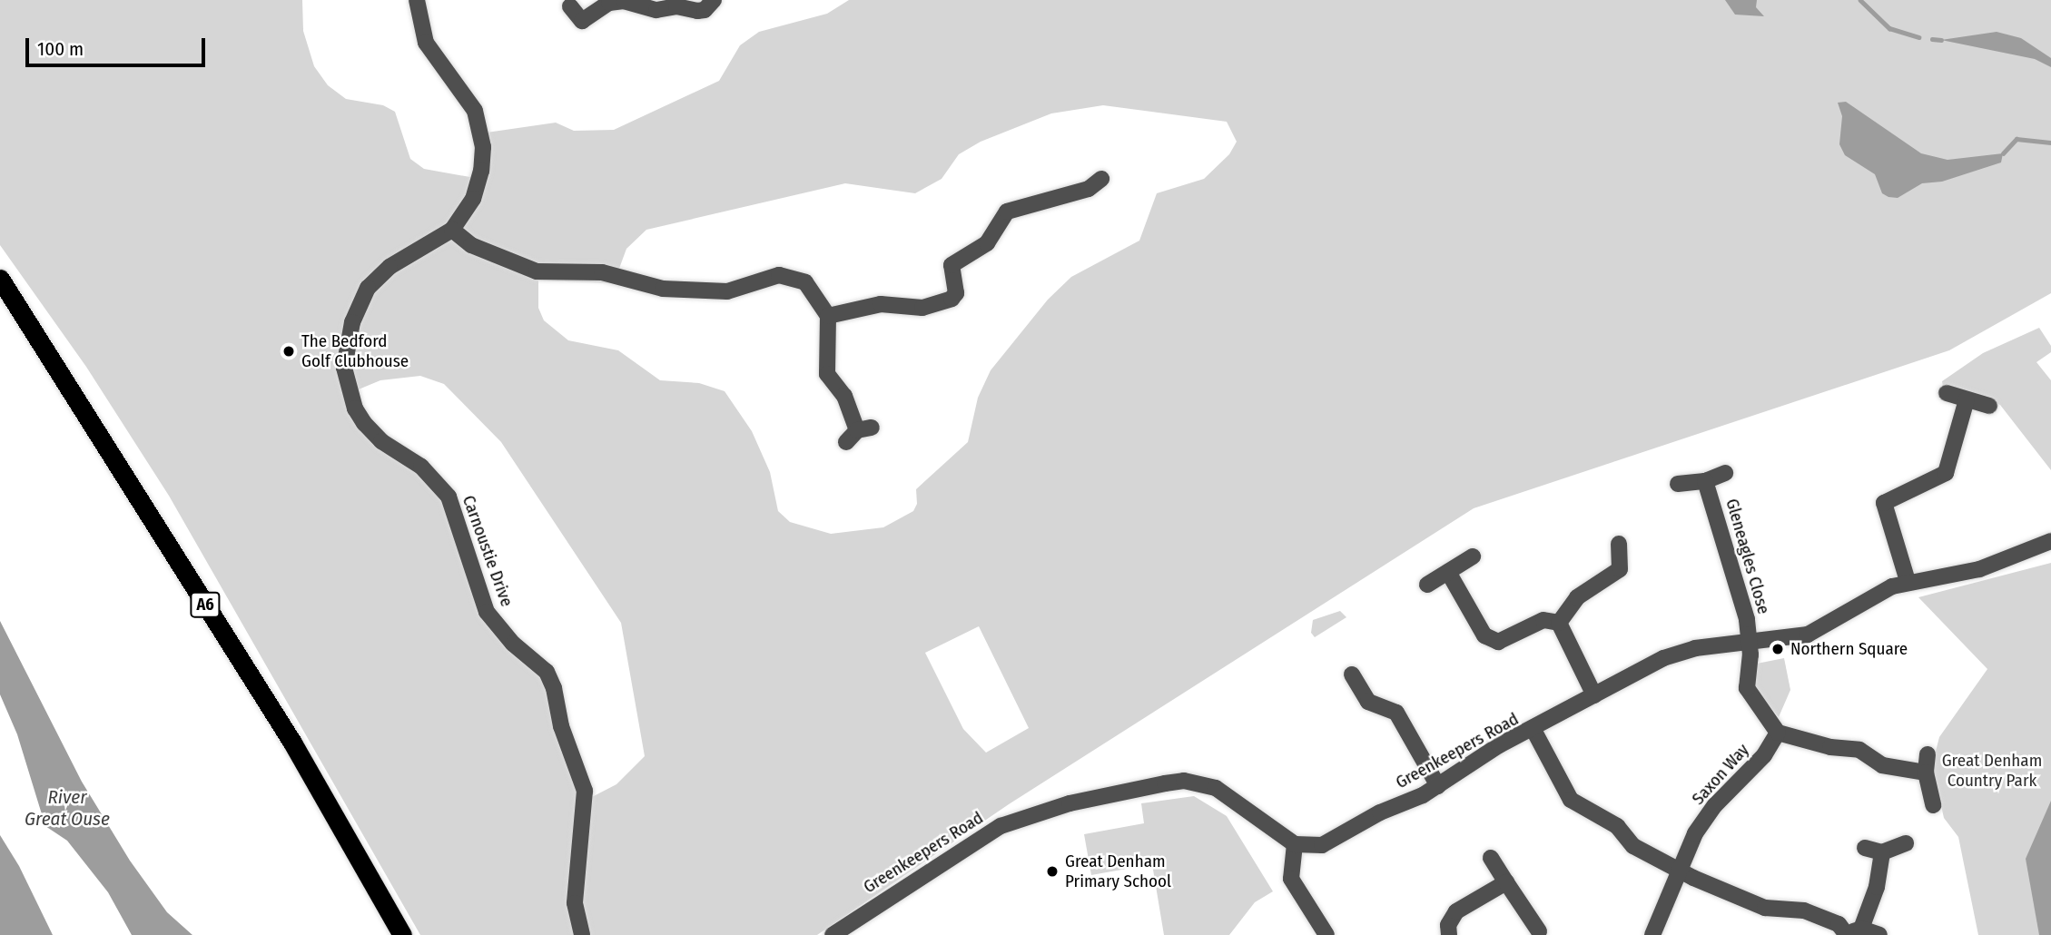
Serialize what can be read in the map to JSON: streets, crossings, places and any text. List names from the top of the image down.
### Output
{
  "streets": {
    "highway": ["A6"],
    "street": [
      "Carnoustie Drive",
      "Gleneagles Close",
      "Greenkeepers Road",
      "Saxon Way"
    ]
  },
  "crossings": [
    ["Gleneagles Close", "Greenkeepers Road"]
  ],
  "water": ["River Great Ouse"],
  "parks": ["Great Denham Country Park"],
  "places": ["The Bedford Golf Clubhouse", "Northern Square", "Great Denham Primary School"],
  "scale_bar": "100 m"
}
